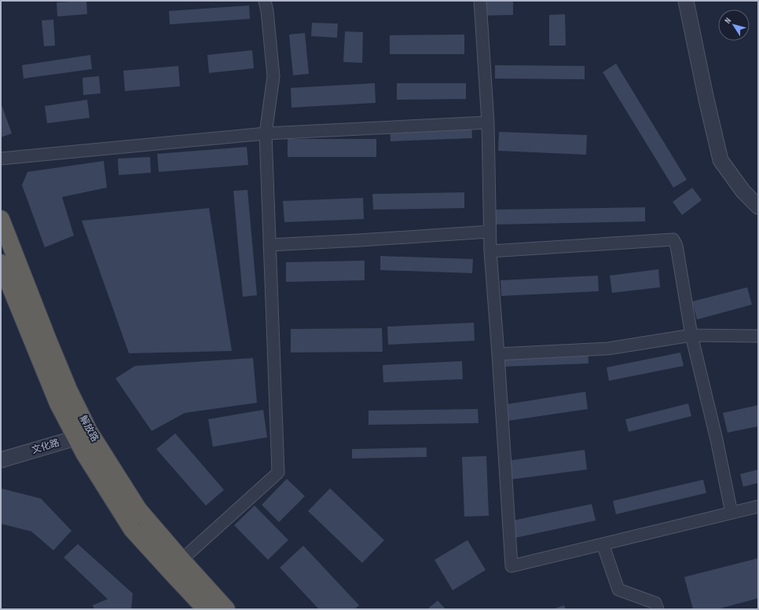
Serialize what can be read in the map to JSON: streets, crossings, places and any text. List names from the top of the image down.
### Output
{
  "streets": {
    "highway": ["解放路"],
    "street": ["文化路"]
  },
  "crossings": [
    ["解放路", "文化路"]
  ],
  "north": "top left"
}
